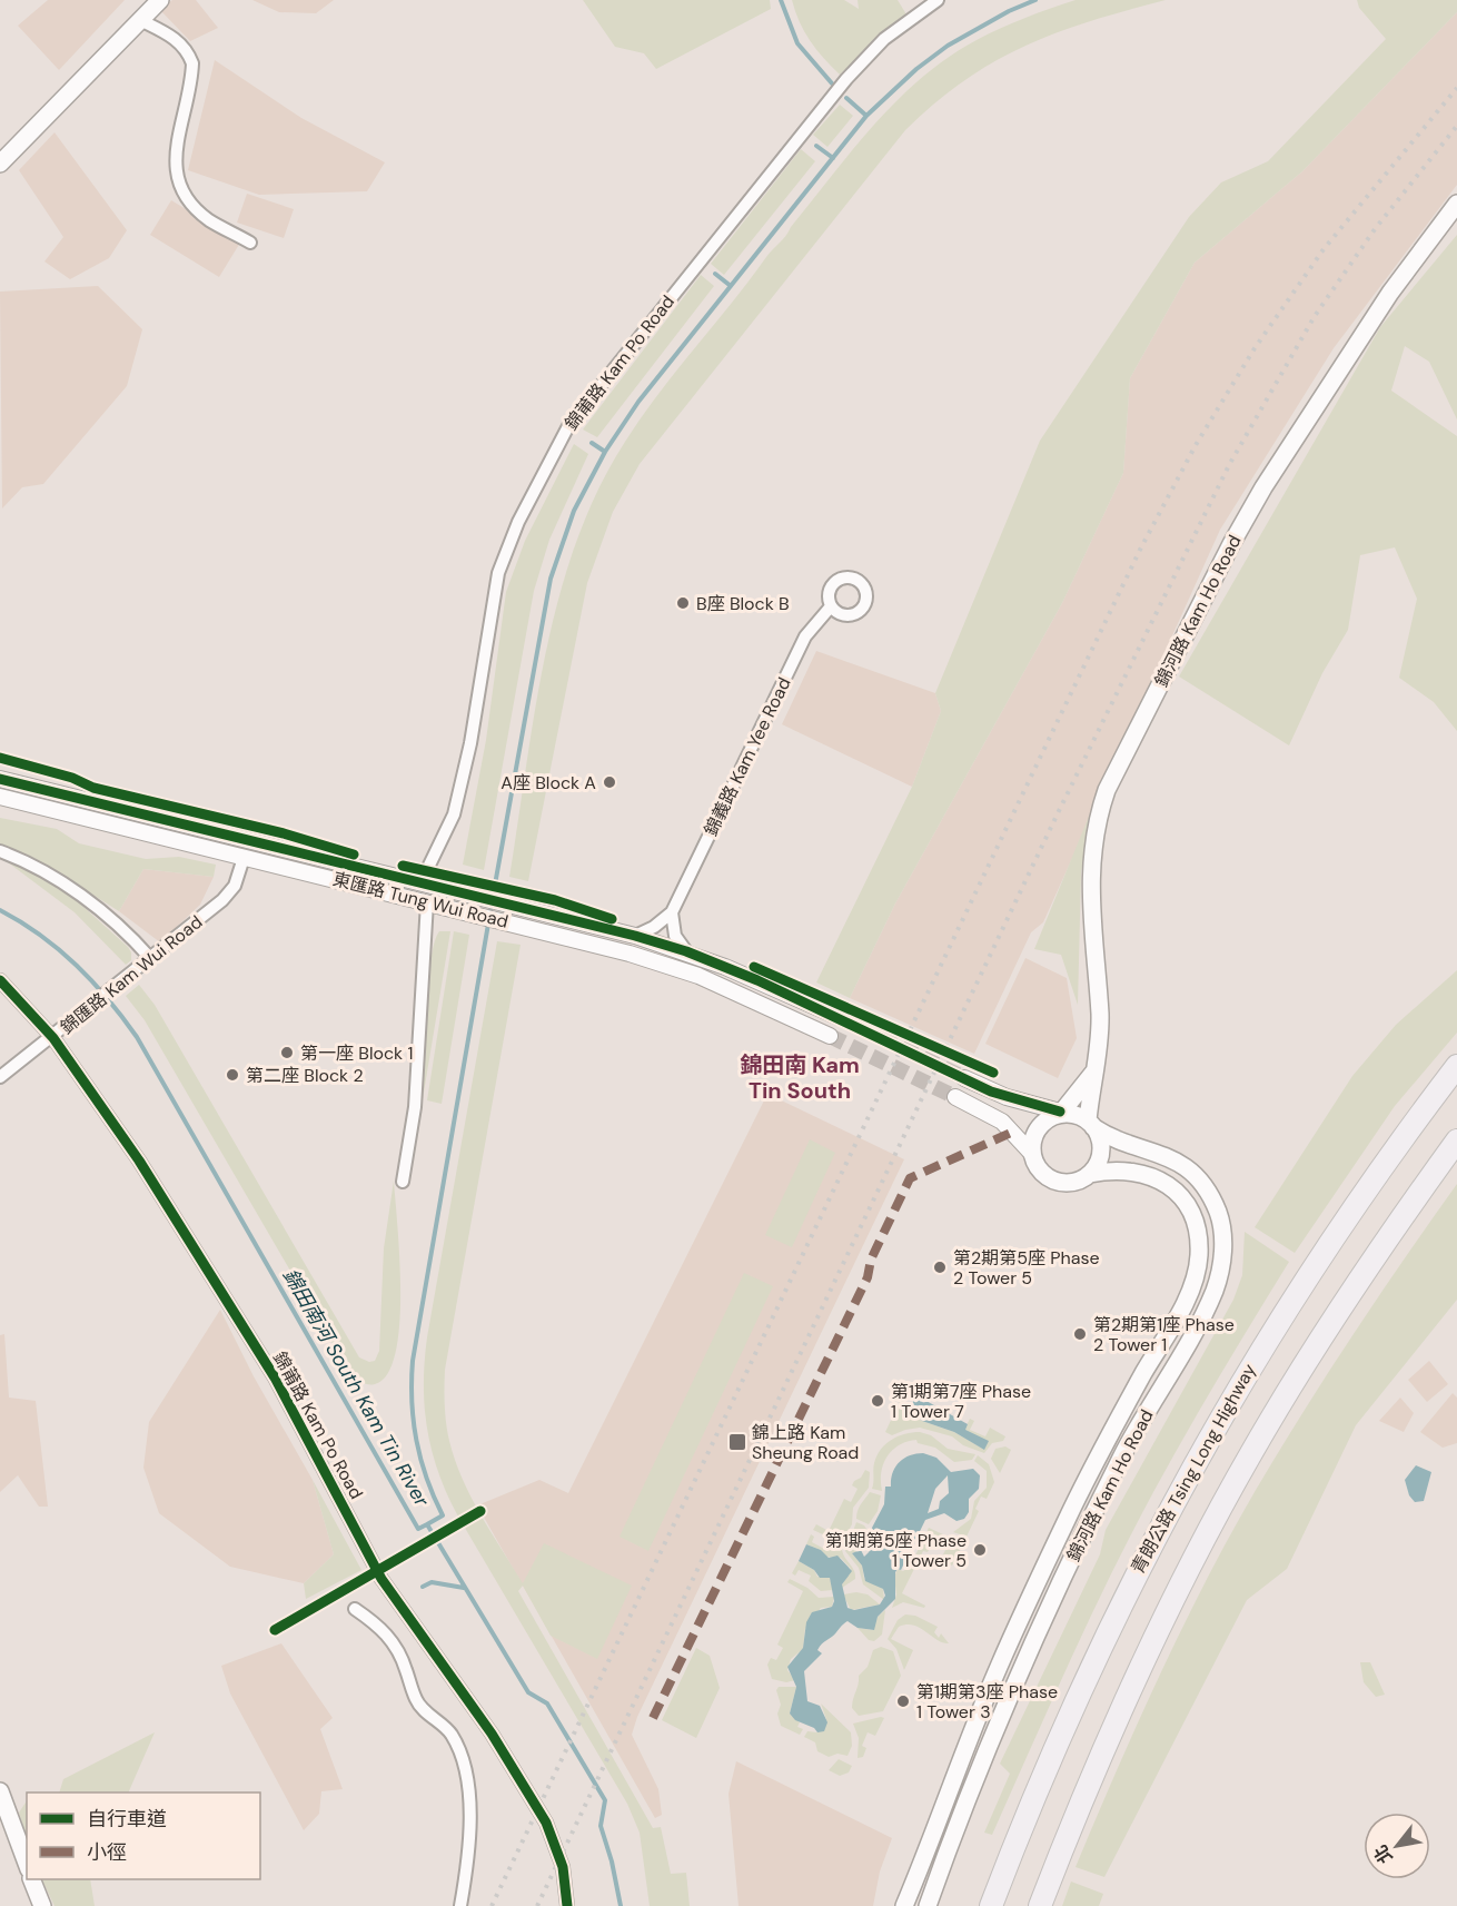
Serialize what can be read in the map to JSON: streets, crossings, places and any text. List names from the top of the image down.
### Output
{
  "streets": {
    "highway": ["青朗公路 Tsing Long Highway"],
    "main road": ["錦河路 Kam Ho Road"],
    "street": [
      "錦莆路 Kam Po Road",
      "錦義路 Kam Yee Road",
      "東匯路 Tung Wui Road",
      "錦匯路 Kam Wui Road"
    ]
  },
  "crossings": [
    ["錦莆路 Kam Po Road", "東匯路 Tung Wui Road"],
    ["錦莆路 Kam Po Road", "錦匯路 Kam Wui Road"],
    ["東匯路 Tung Wui Road", "錦匯路 Kam Wui Road"]
  ],
  "districts": ["錦田南 Kam Tin South"],
  "water": ["錦田南河 South Kam Tin River"],
  "places": {
    "other": [
      "B座 Block B",
      "A座 Block A",
      "第一座 Block 1",
      "第二座 Block 2",
      "第2期第5座 Phase 2 Tower 5",
      "第2期第1座 Phase 2 Tower 1",
      "第1期第7座 Phase 1 Tower 7",
      "第1期第5座 Phase 1 Tower 5",
      "第1期第3座 Phase 1 Tower 3"
    ],
    "transit": ["錦上路 Kam Sheung Road"]
  },
  "legend": ["自行車道", "小徑"],
  "north": "bottom left"
}
